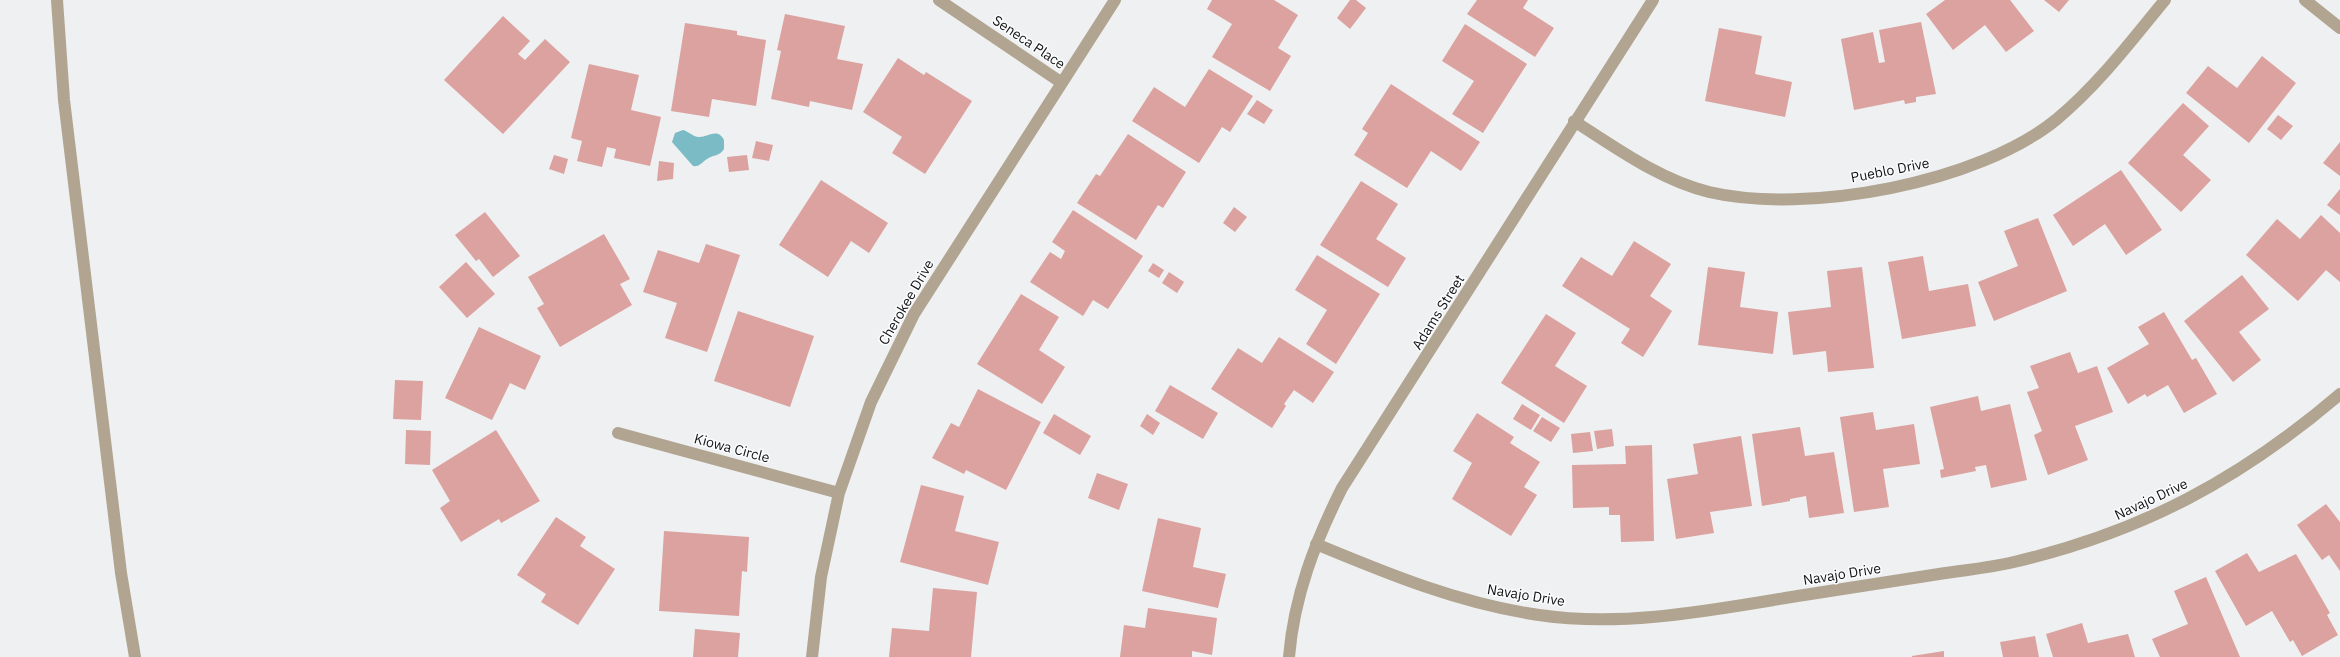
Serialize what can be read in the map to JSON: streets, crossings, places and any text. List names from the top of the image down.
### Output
{
  "streets": {
    "street": [
      "Seneca Place",
      "Pueblo Drive",
      "Cherokee Drive",
      "Adams Street",
      "Kiowa Circle",
      "Navajo Drive"
    ]
  },
  "crossings": [
    ["Seneca Place", "Cherokee Drive"],
    ["Pueblo Drive", "Adams Street"],
    ["Cherokee Drive", "Kiowa Circle"],
    ["Adams Street", "Navajo Drive"]
  ]
}
